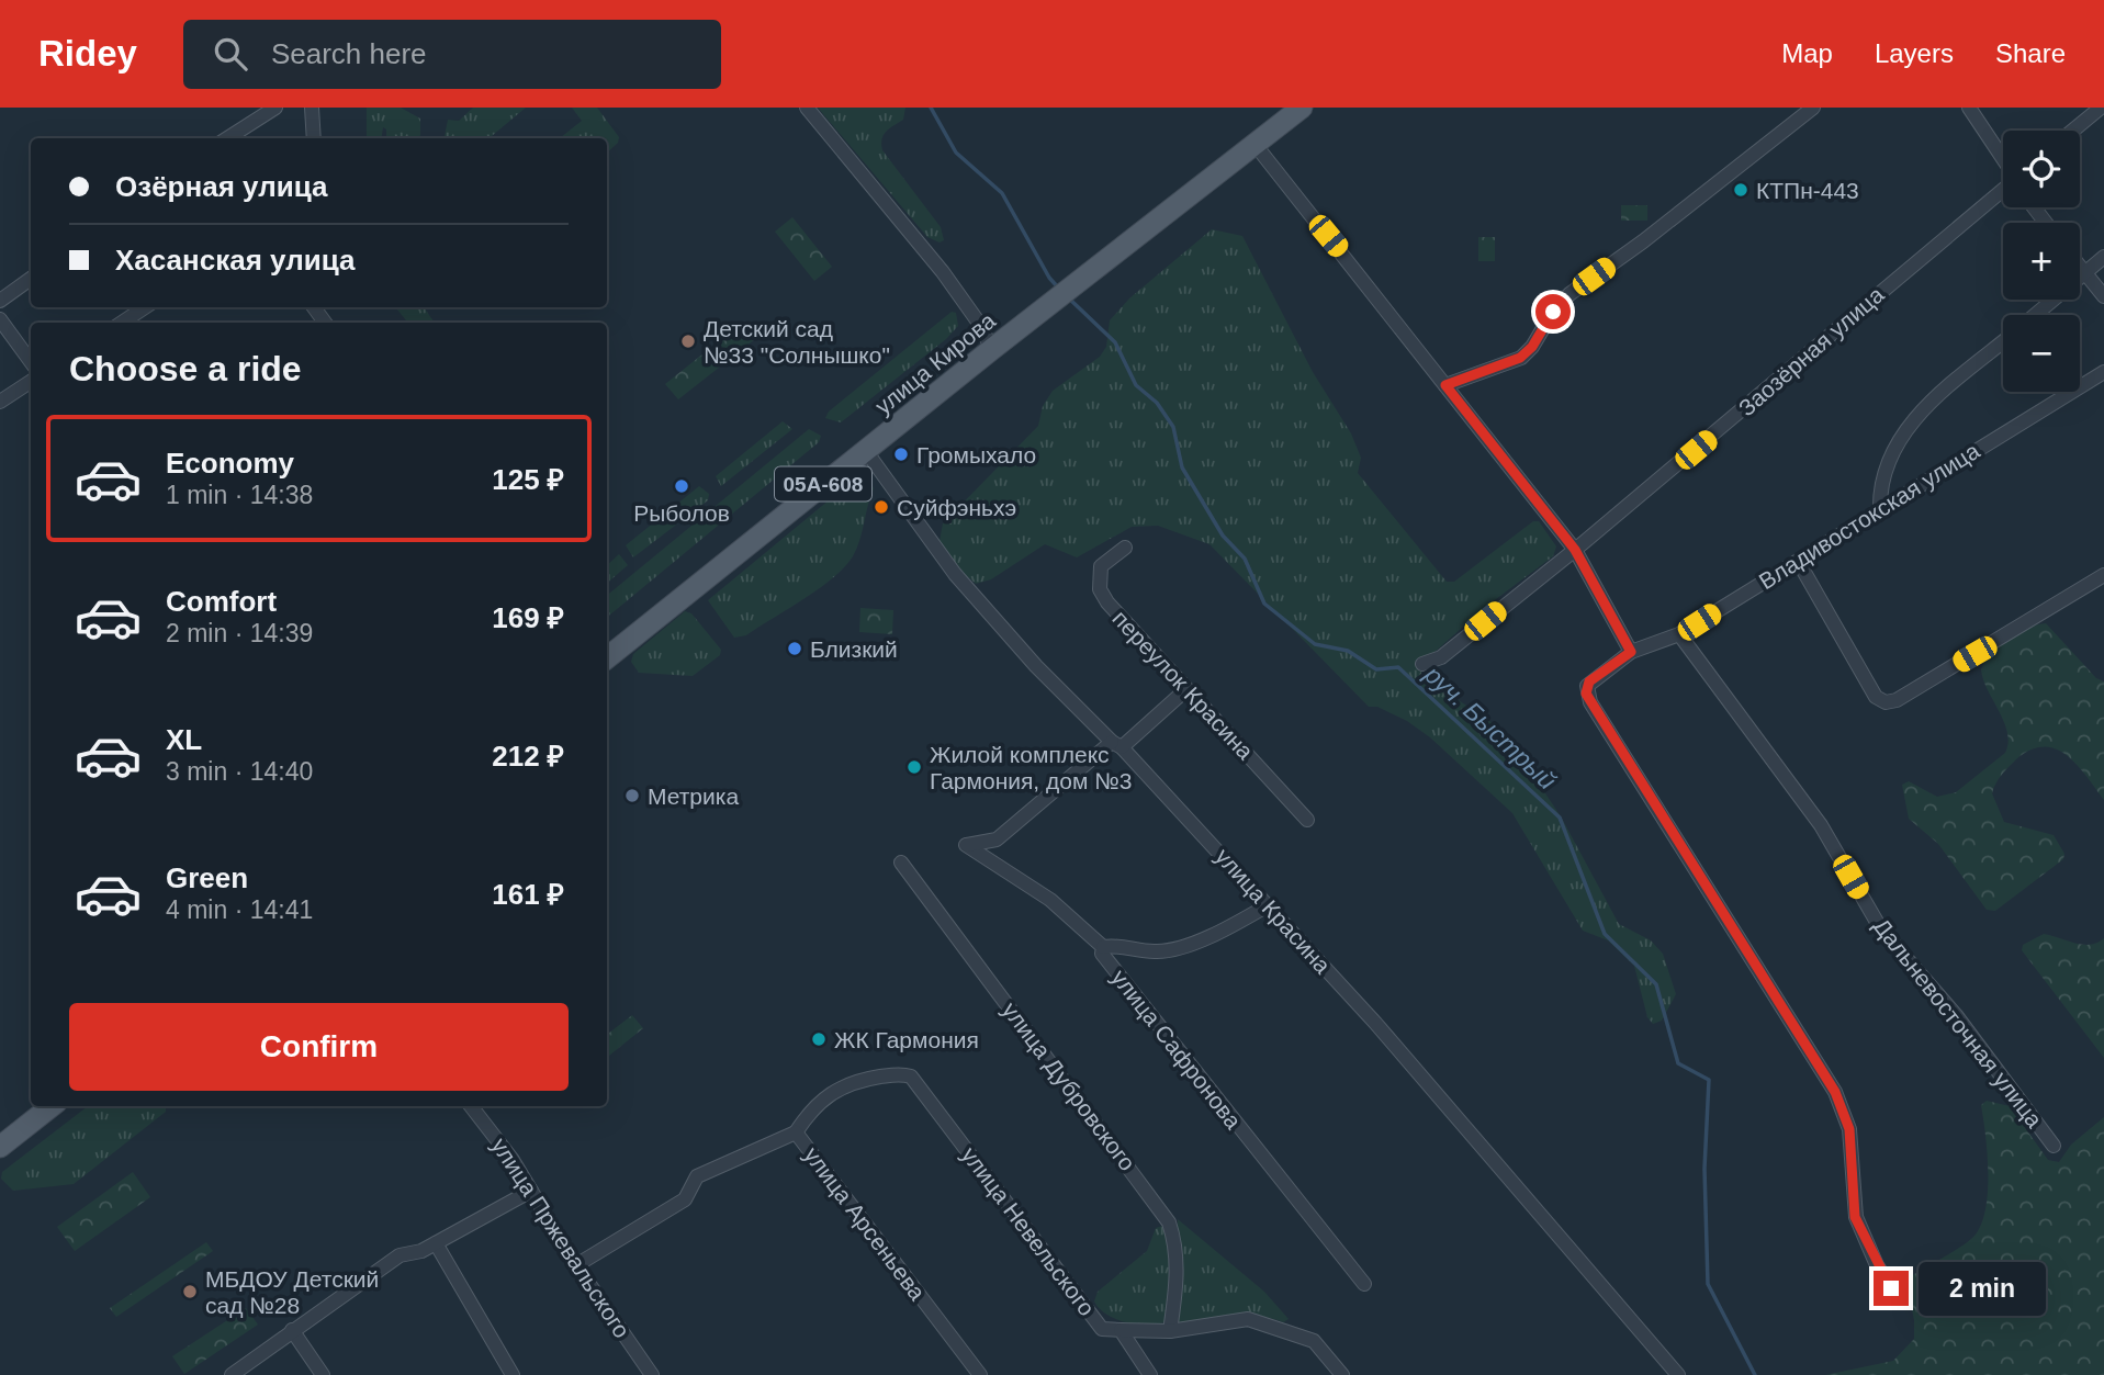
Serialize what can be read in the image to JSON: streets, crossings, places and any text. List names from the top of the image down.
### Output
{
  "streets": {
    "main road": ["улица Кирова", "05А-608"],
    "street": [
      "Заозёрная улица",
      "Владивостокская улица",
      "переулок Красина",
      "улица Красина",
      "Дальневосточная улица",
      "улица Сафронова",
      "улица Дубровского",
      "улица Арсеньева",
      "улица Невельского",
      "улица Пржевальского"
    ]
  },
  "crossings": [
    ["улица Кирова", "улица Красина"],
    ["Владивостокская улица", "Дальневосточная улица"],
    ["улица Красина", "улица Сафронова"],
    ["улица Арсеньева", "улица Невельского"],
    ["улица Арсеньева", "улица Пржевальского"]
  ],
  "water": ["руч. Быстрый"],
  "places": [
    "КТПн-443",
    "Детский сад №33 \"Солнышко\"",
    "Громыхало",
    "Рыболов",
    "Суйфэньхэ",
    "Близкий",
    "Жилой комплекс Гармония, дом №3",
    "Метрика",
    "ЖК Гармония",
    "МБДОУ Детский сад №28"
  ],
  "page": {
    "header": "Ridey",
    "search": "Search here",
    "nav": ["Map", "Layers", "Share"],
    "map_buttons": ["+", "−"],
    "banner": ["Озёрная улица", "Хасанская улица"],
    "heading": "Choose a ride",
    "list": [
      {
        "name": "Economy",
        "note": "1 min · 14:38",
        "value": "125 ₽"
      },
      {
        "name": "Comfort",
        "note": "2 min · 14:39",
        "value": "169 ₽"
      },
      {
        "name": "XL",
        "note": "3 min · 14:40",
        "value": "212 ₽"
      },
      {
        "name": "Green",
        "note": "4 min · 14:41",
        "value": "161 ₽"
      }
    ],
    "buttons": "Confirm",
    "bubble": "2 min"
  }
}
